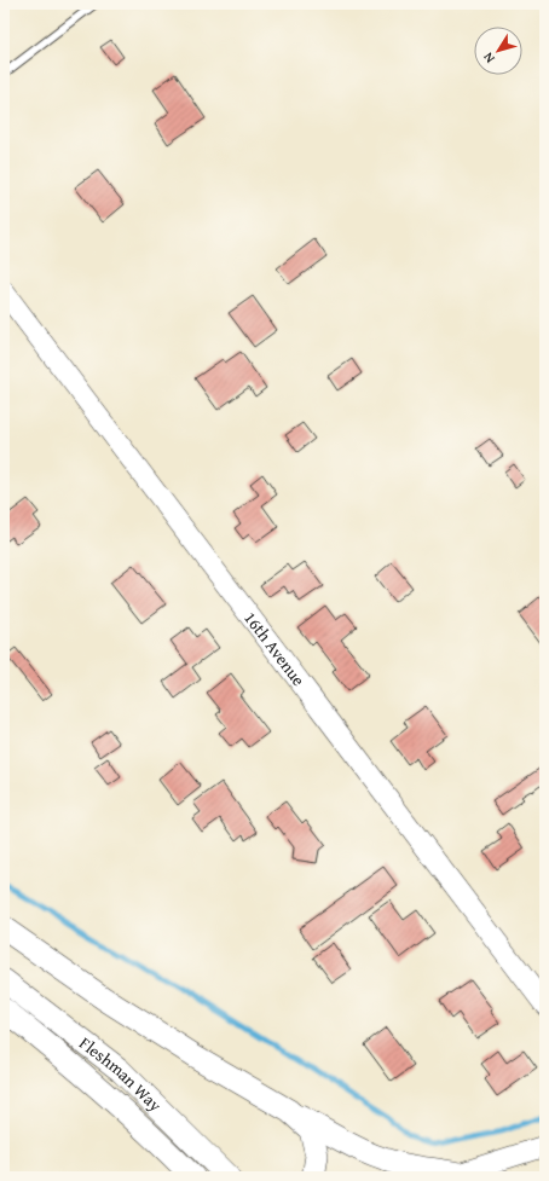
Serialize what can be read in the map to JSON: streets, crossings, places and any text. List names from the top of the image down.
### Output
{
  "streets": {
    "main road": ["Fleshman Way"],
    "street": ["16th Avenue"]
  },
  "north": "bottom left"
}
